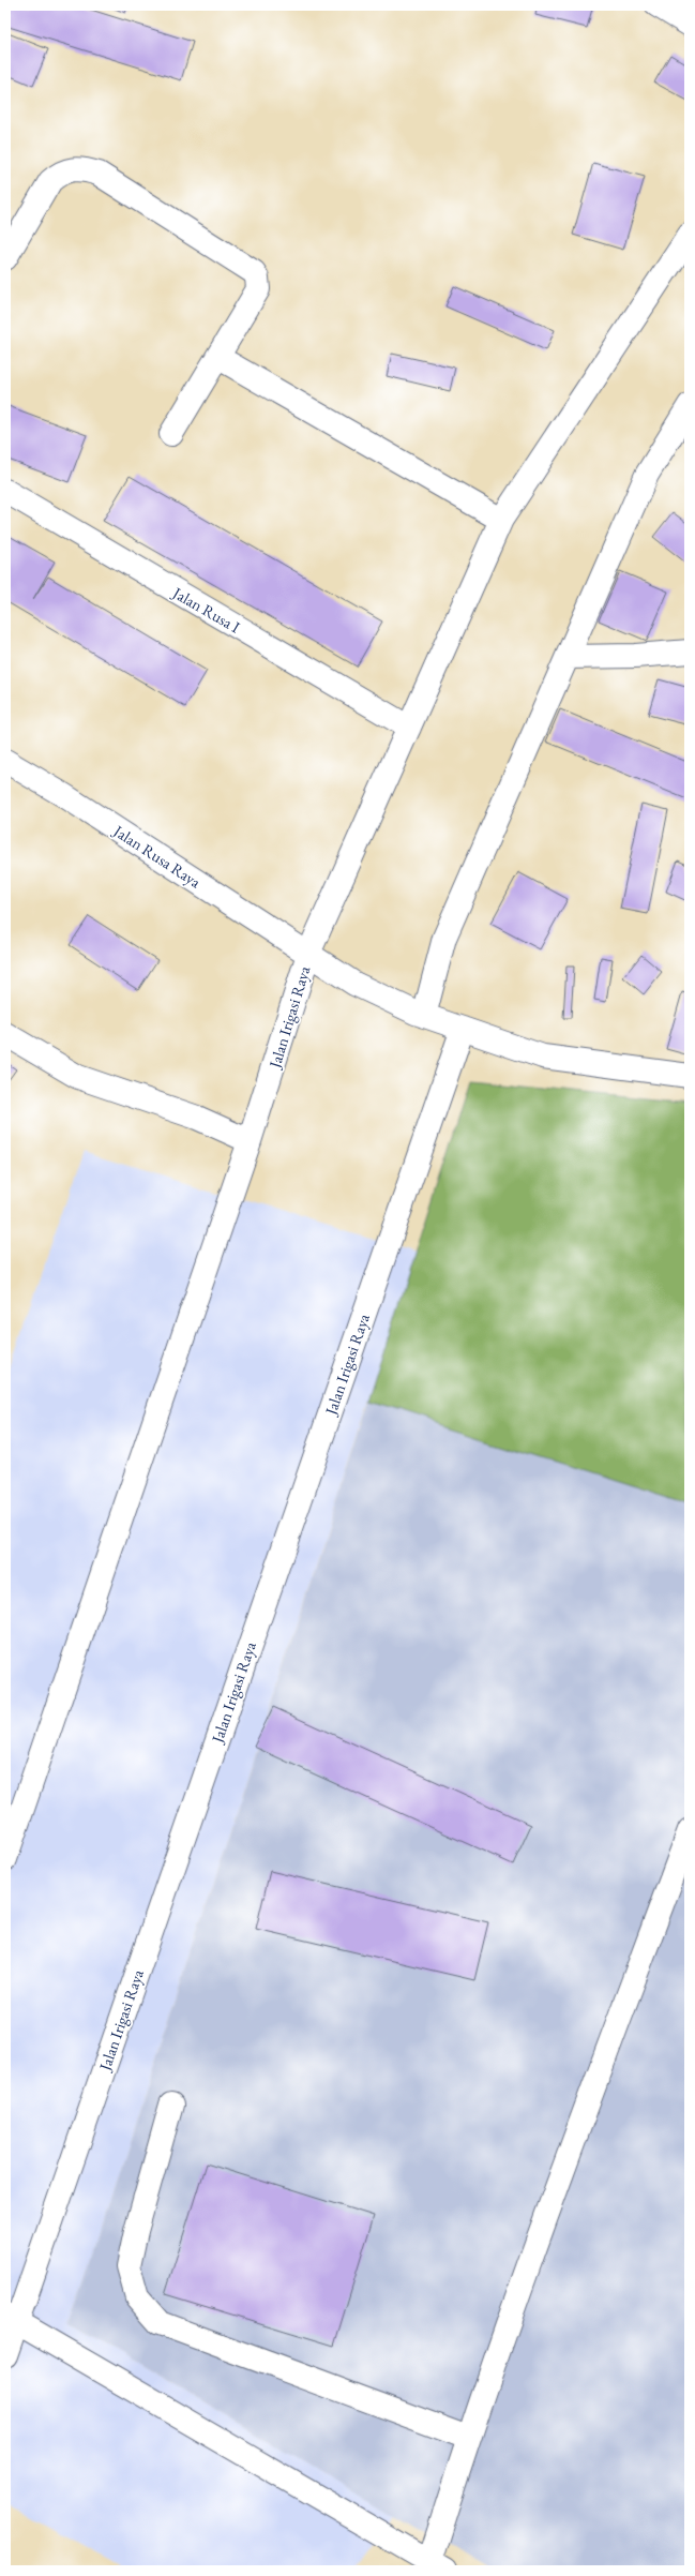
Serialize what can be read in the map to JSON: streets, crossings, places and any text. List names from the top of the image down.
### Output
{
  "streets": {
    "street": ["Jalan Rusa I", "Jalan Rusa Raya", "Jalan Irigasi Raya"]
  },
  "crossings": [
    ["Jalan Rusa I", "Jalan Irigasi Raya"],
    ["Jalan Rusa Raya", "Jalan Irigasi Raya"]
  ]
}
